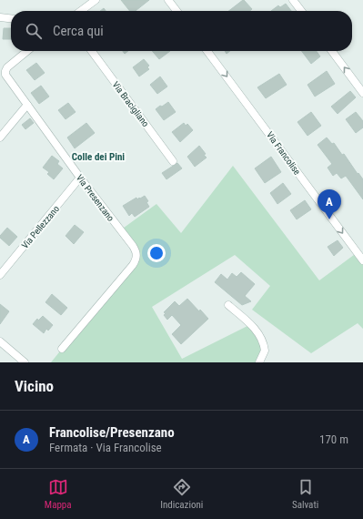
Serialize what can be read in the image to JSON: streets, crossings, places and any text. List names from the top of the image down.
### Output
{
  "streets": {
    "street": [
      "Via Bracigliano",
      "Via Francolise",
      "Via Presenzano",
      "Via Pellezzano"
    ]
  },
  "crossings": [
    ["Via Presenzano", "Via Pellezzano"]
  ],
  "one_way": ["Via Francolise"],
  "districts": ["Colle dei Pini"],
  "page": {
    "search": "Cerca qui",
    "pins": "A",
    "heading": "Vicino",
    "list": [
      {
        "mark": "A",
        "name": "Francolise/Presenzano",
        "note": "Fermata · Via Francolise",
        "value": "170 m"
      }
    ],
    "nav": ["Mappa", "Indicazioni", "Salvati"]
  }
}
